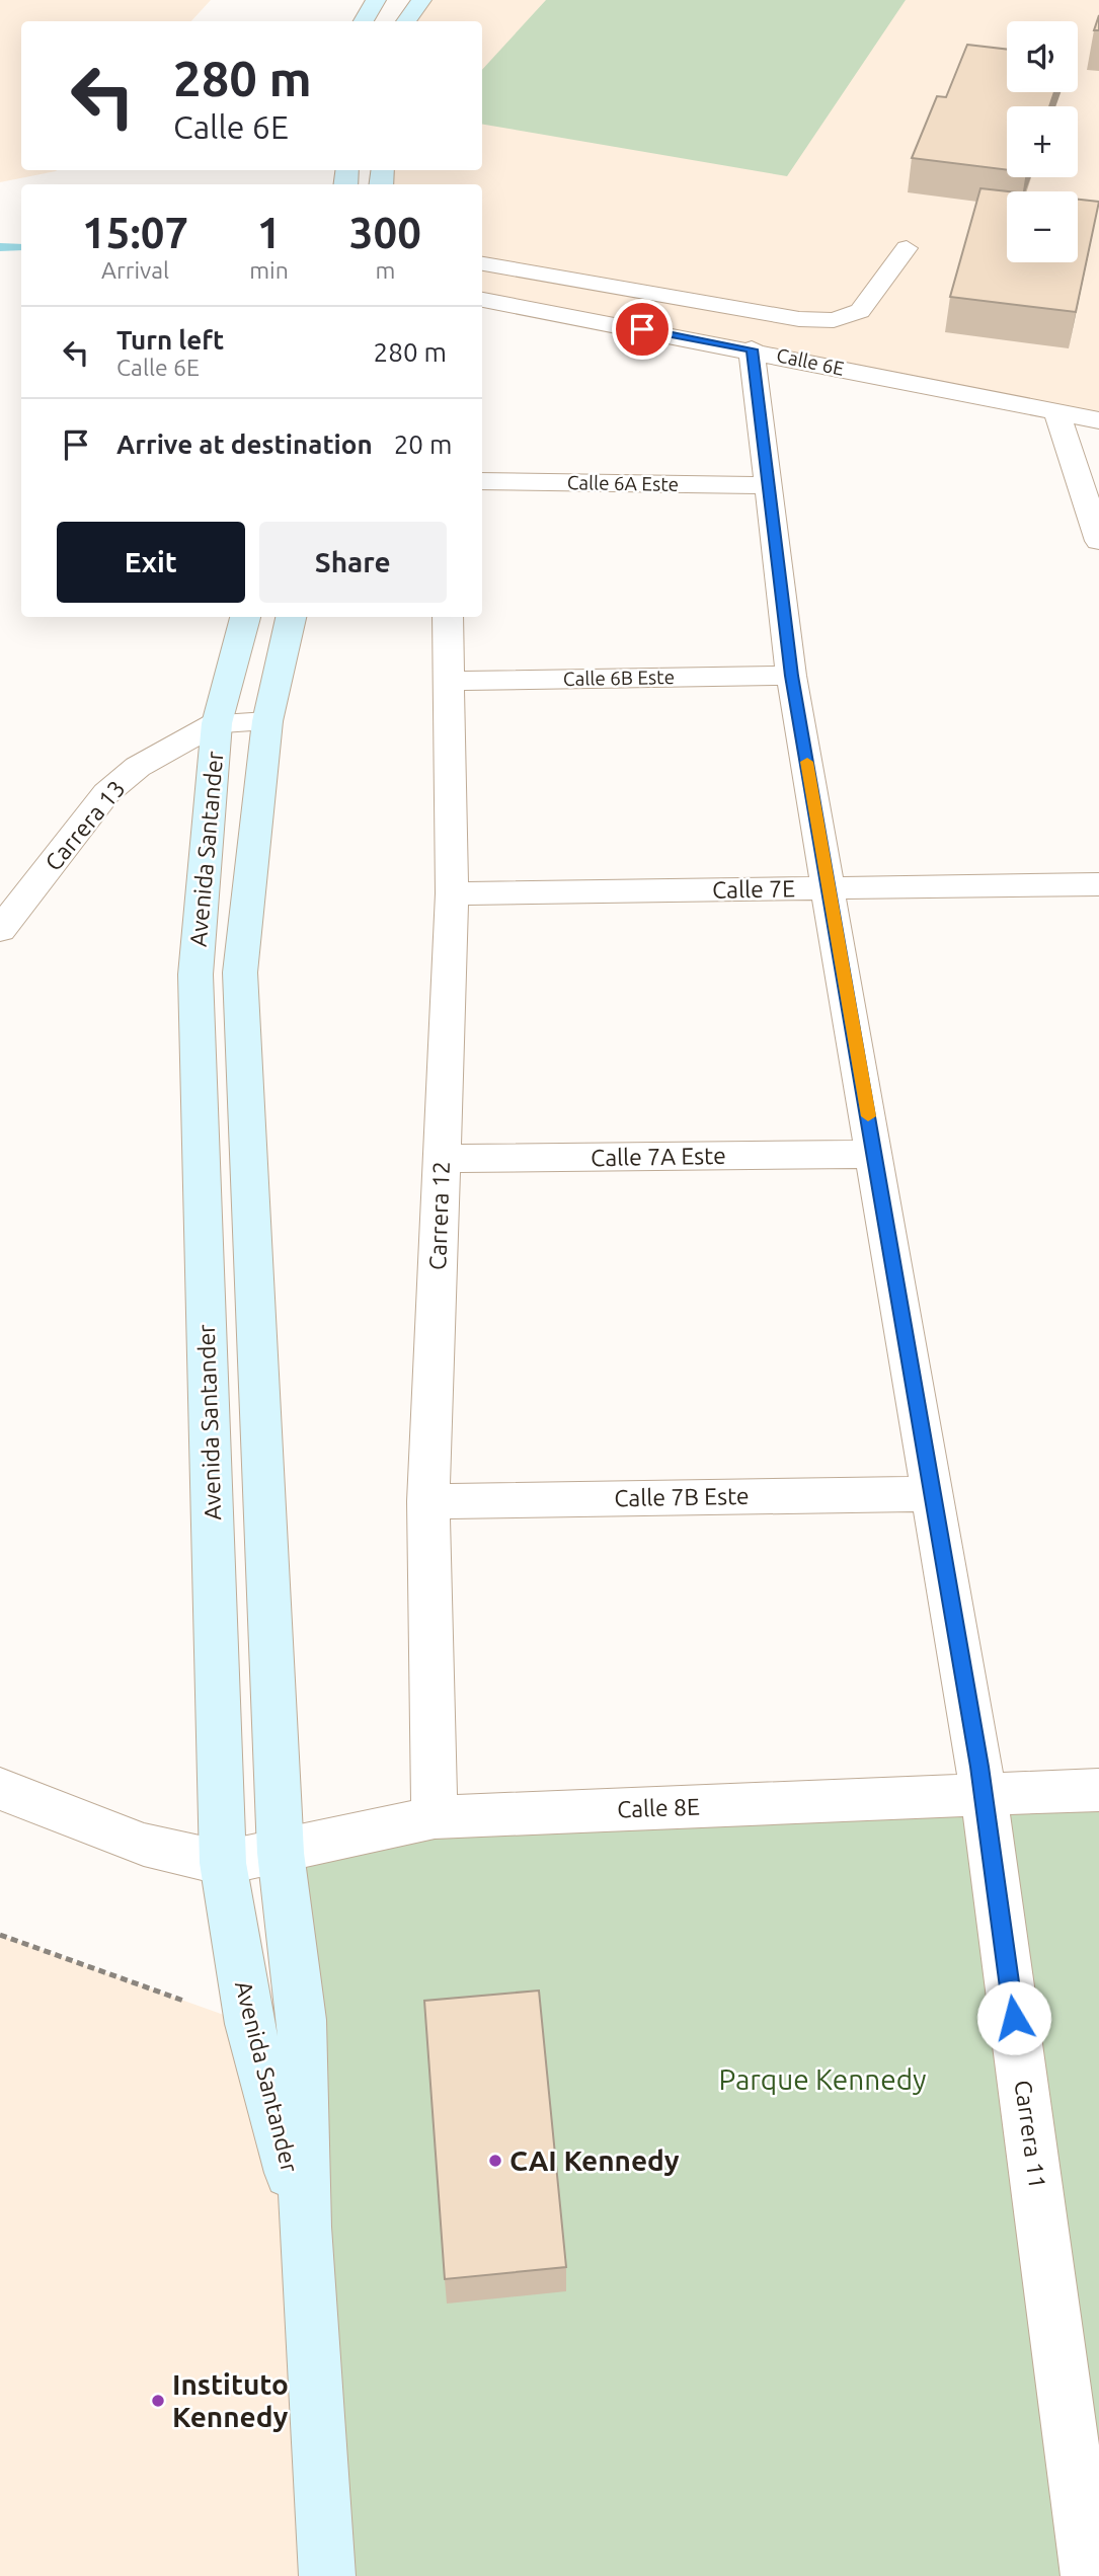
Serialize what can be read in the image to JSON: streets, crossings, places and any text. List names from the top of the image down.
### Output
{
  "streets": {
    "street": [
      "Calle 6E",
      "Calle 6A Este",
      "Calle 6B Este",
      "Carrera 13",
      "Avenida Santander",
      "Calle 7E",
      "Calle 7A Este",
      "Carrera 12",
      "Calle 7B Este",
      "Calle 8E",
      "Carrera 11"
    ]
  },
  "crossings": [
    ["Calle 6E", "Carrera 11"],
    ["Calle 6A Este", "Carrera 11"],
    ["Calle 6B Este", "Carrera 12"],
    ["Calle 6B Este", "Carrera 11"],
    ["Carrera 13", "Avenida Santander"],
    ["Avenida Santander", "Calle 8E"],
    ["Calle 7E", "Carrera 12"],
    ["Calle 7E", "Carrera 11"],
    ["Calle 7A Este", "Carrera 12"],
    ["Calle 7A Este", "Carrera 11"],
    ["Carrera 12", "Calle 7B Este"],
    ["Carrera 12", "Calle 8E"],
    ["Calle 7B Este", "Carrera 11"],
    ["Calle 8E", "Carrera 11"]
  ],
  "parks": ["Parque Kennedy"],
  "places": ["CAI Kennedy", "Instituto Kennedy"],
  "page": {
    "map_buttons": ["+", "−"],
    "turn": ["280 m", "Calle 6E"],
    "eta": [
      "15:07",
      "Arrival",
      "1",
      "min",
      "300",
      "m"
    ],
    "list": [
      {
        "name": "Turn left",
        "note": "Calle 6E",
        "value": "280 m"
      },
      {
        "name": "Arrive at destination",
        "value": "20 m"
      }
    ],
    "buttons": ["Exit", "Share"]
  }
}
